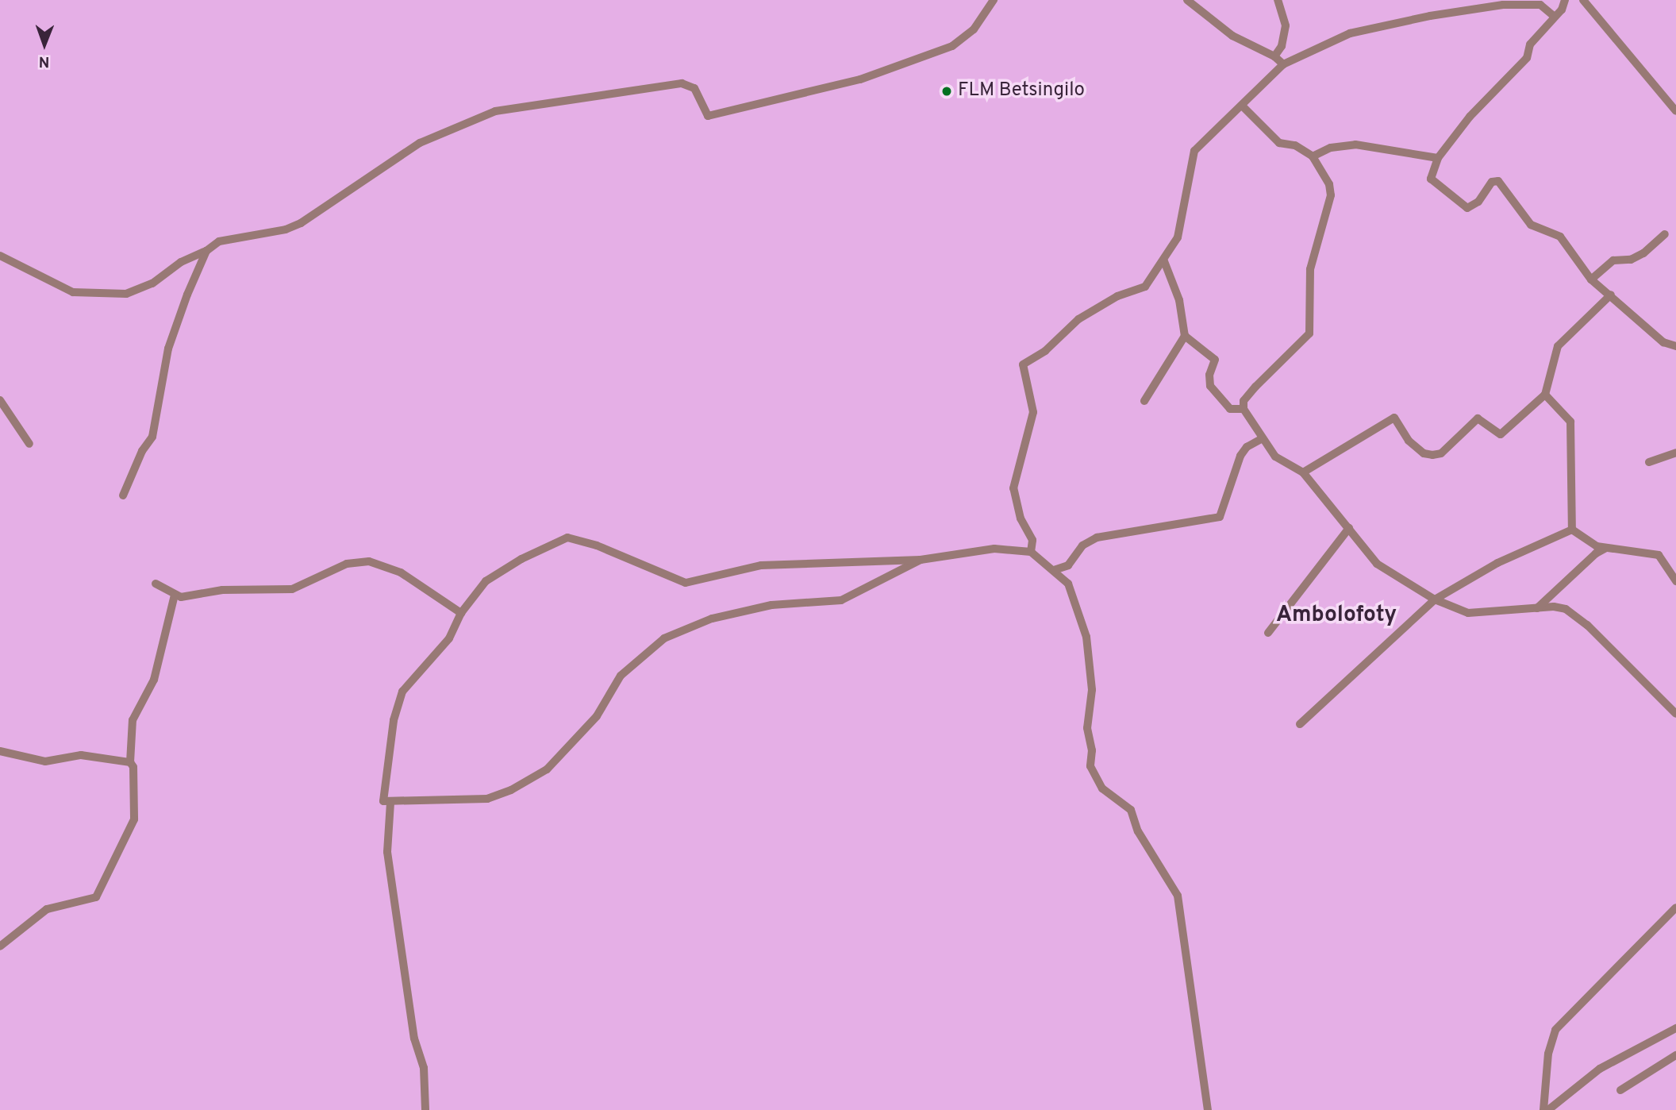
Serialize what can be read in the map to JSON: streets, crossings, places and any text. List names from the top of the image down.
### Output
{
  "districts": ["Ambolofoty"],
  "places": ["FLM Betsingilo"],
  "north": "bottom"
}
